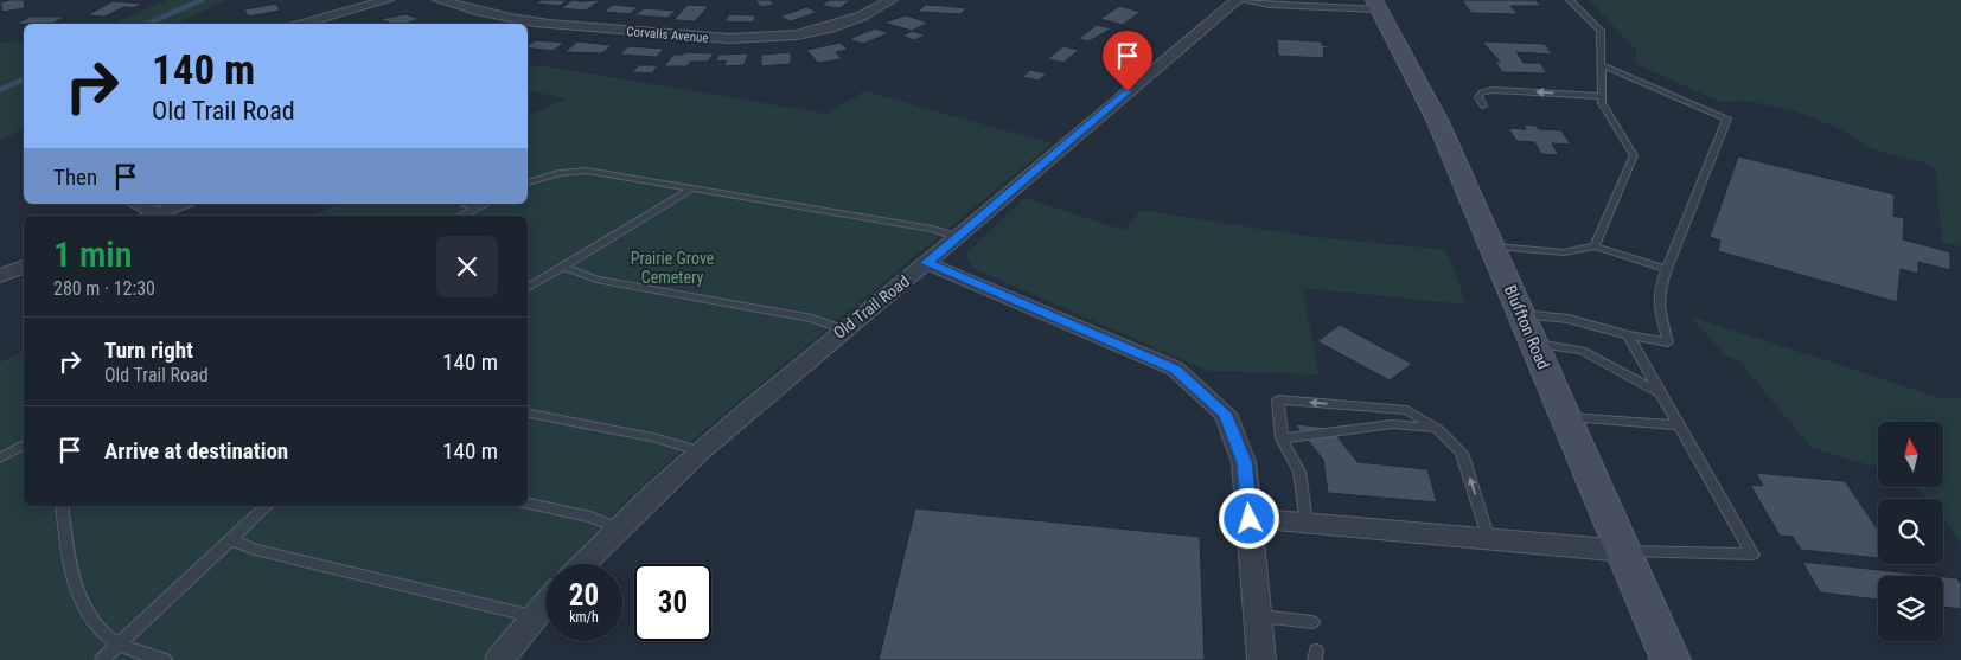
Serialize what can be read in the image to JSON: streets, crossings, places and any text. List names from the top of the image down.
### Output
{
  "streets": {
    "main road": ["Bluffton Road"],
    "street": ["Corvalis Avenue", "Old Trail Road"]
  },
  "parks": ["Prairie Grove Cemetery"],
  "north": "top",
  "page": {
    "turn": ["140 m", "Old Trail Road"],
    "then": "Then",
    "heading": ["1 min", "280 m · 12:30"],
    "list": [
      {
        "name": "Turn right",
        "note": "Old Trail Road",
        "value": "140 m"
      },
      {
        "name": "Arrive at destination",
        "value": "140 m"
      }
    ],
    "speed": "20 km/h",
    "limit": "30"
  }
}
